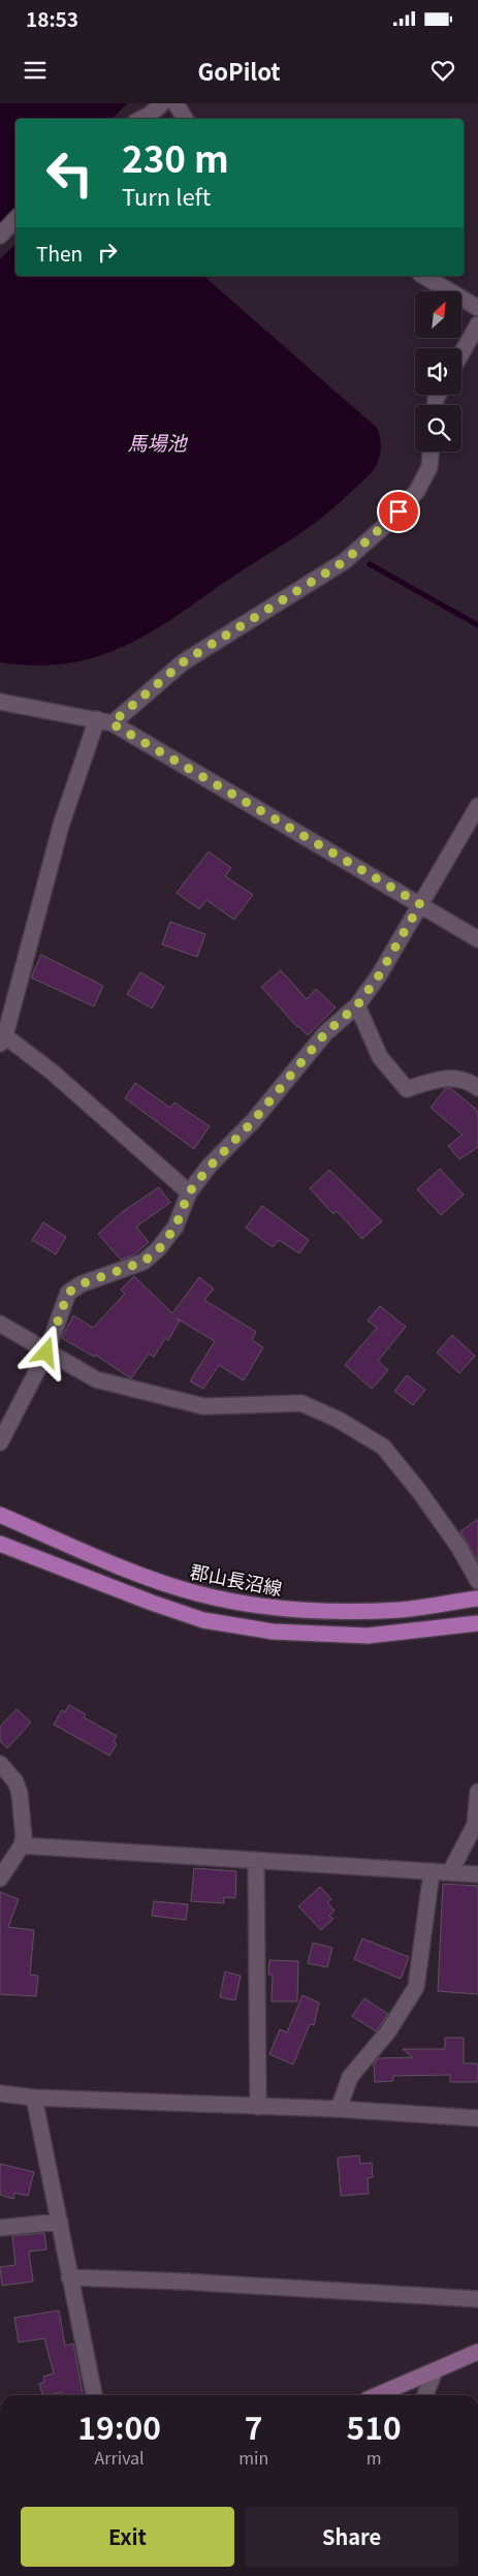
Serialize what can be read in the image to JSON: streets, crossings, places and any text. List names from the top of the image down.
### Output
{
  "streets": {
    "main road": ["郡山長沼線"]
  },
  "water": ["馬場池"],
  "north": "top right",
  "page": {
    "status": "18:53",
    "header": "GoPilot",
    "turn": ["230 m", "Turn left"],
    "then": "Then",
    "eta": [
      "19:00",
      "Arrival",
      "7",
      "min",
      "510",
      "m"
    ],
    "buttons": ["Exit", "Share"]
  }
}
